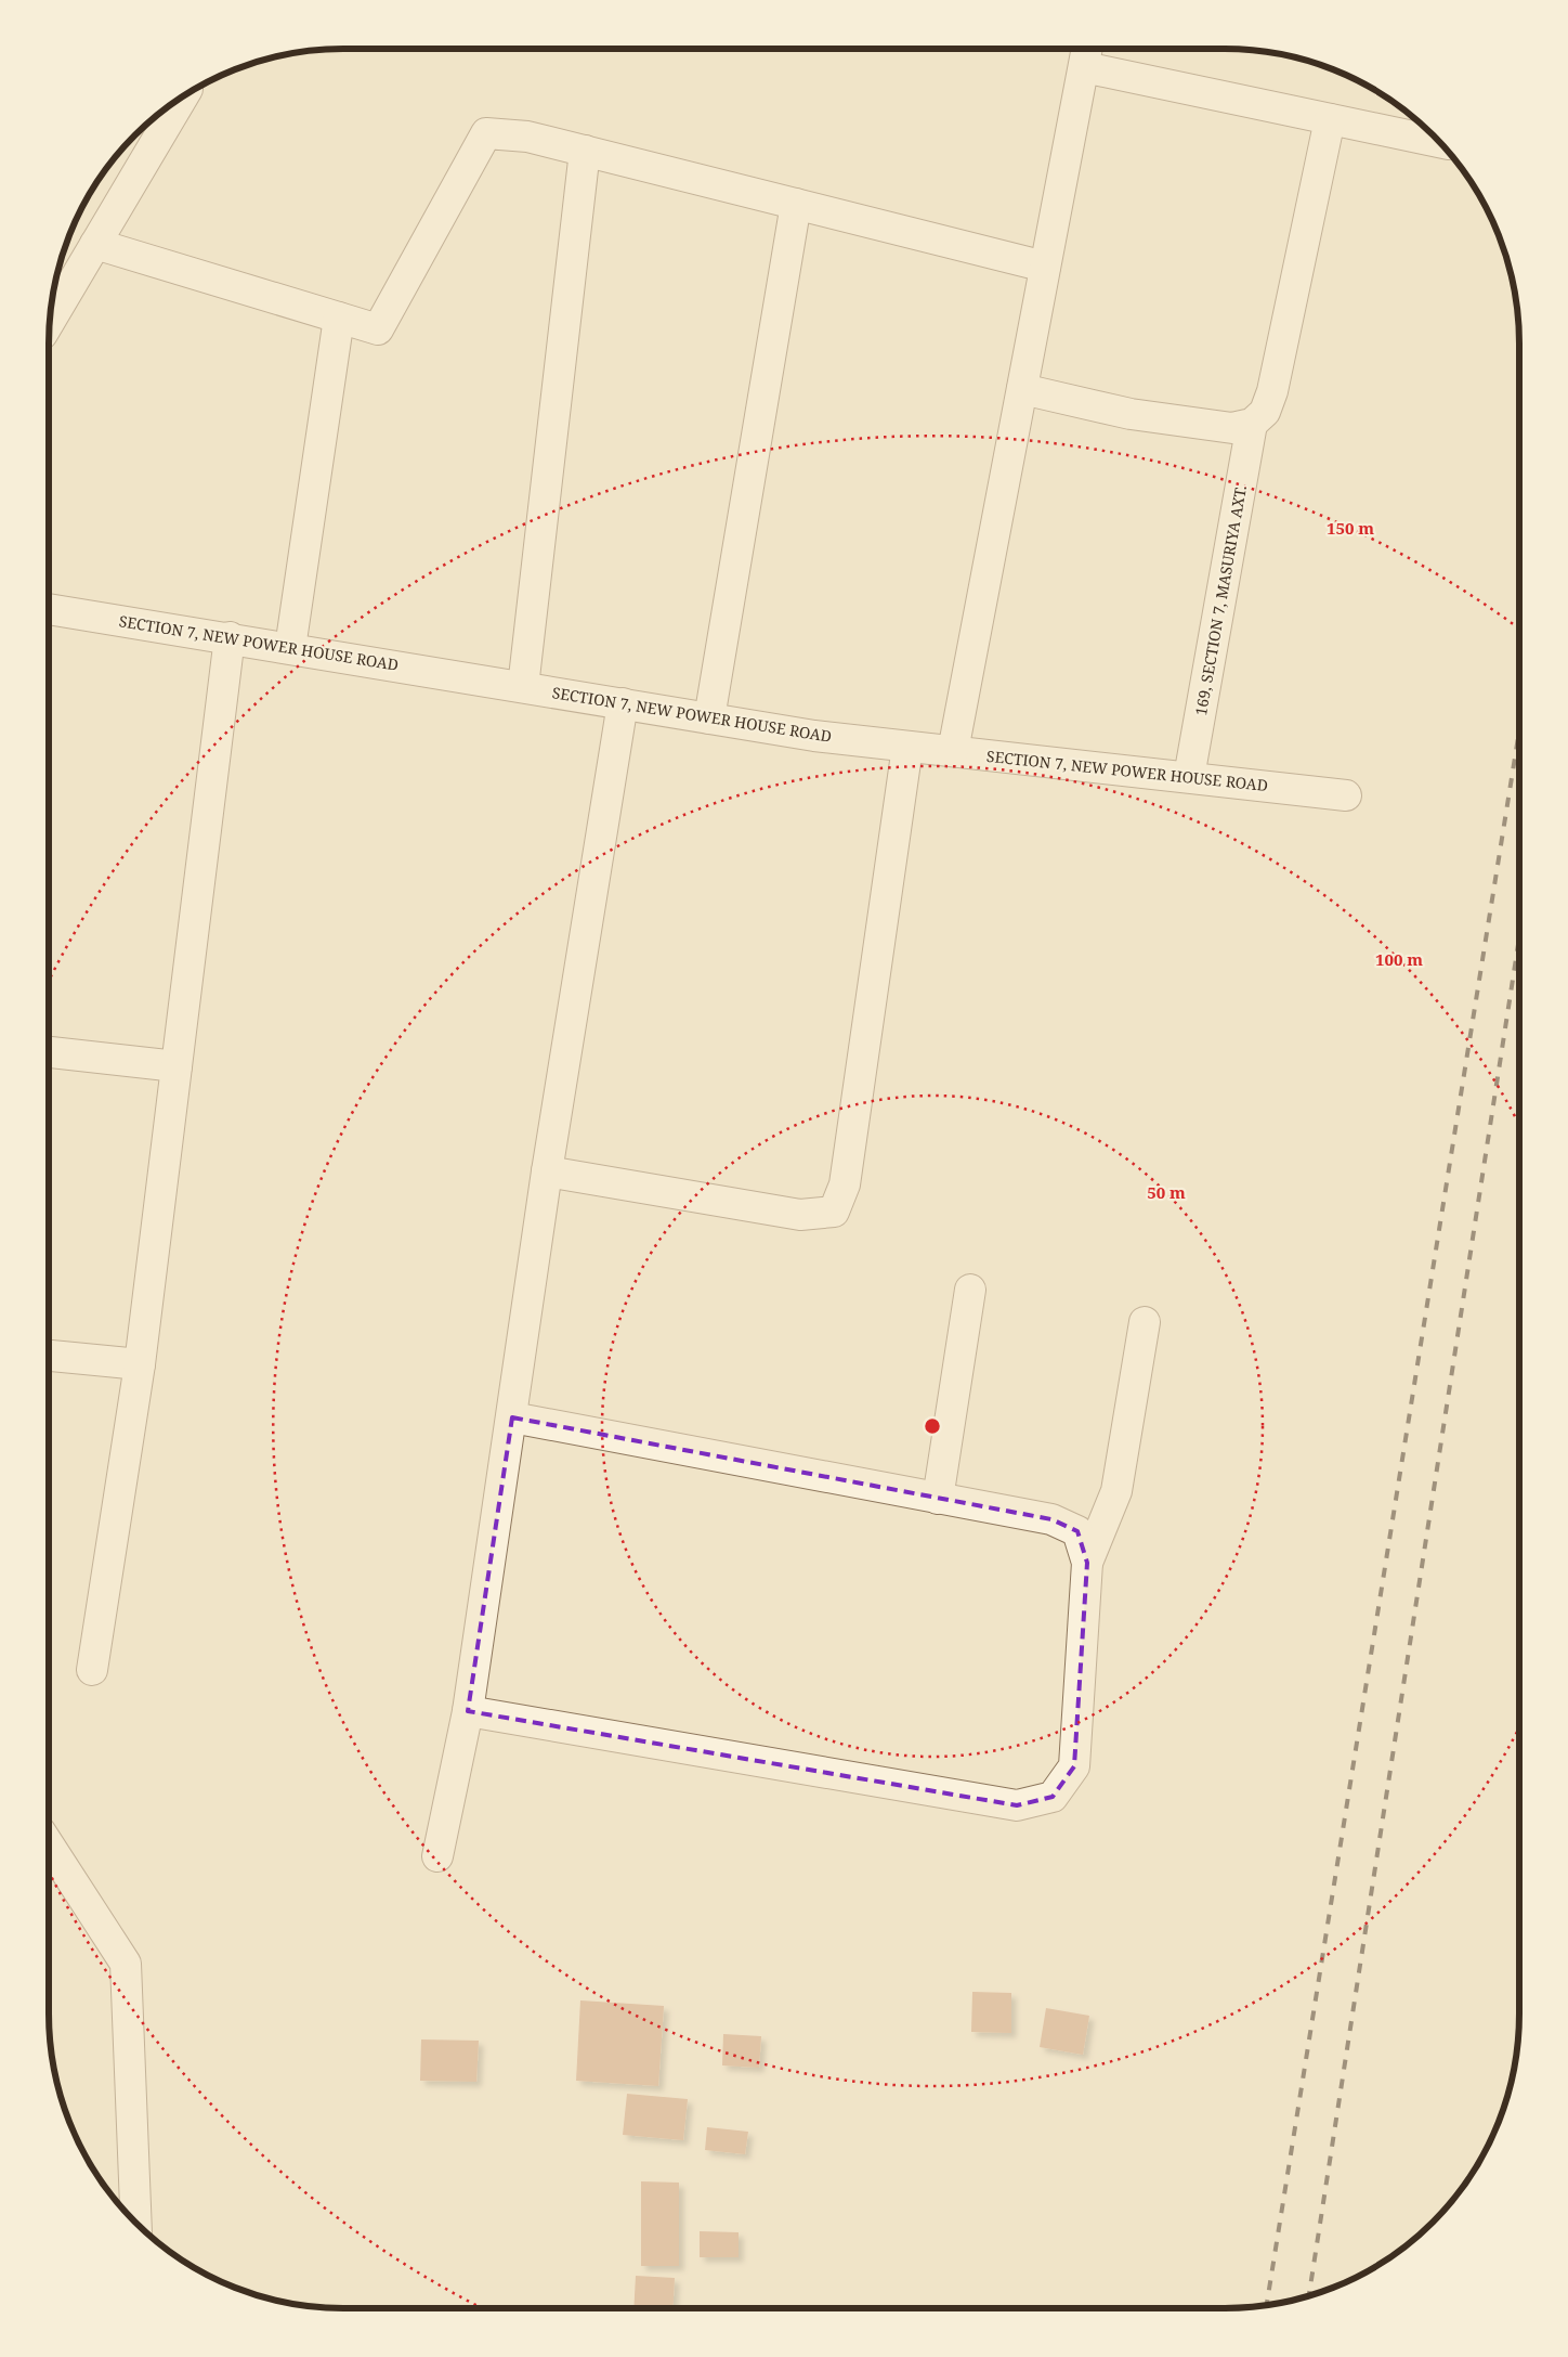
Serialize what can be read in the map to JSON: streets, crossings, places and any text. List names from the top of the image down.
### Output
{
  "streets": {
    "street": ["169, SECTION 7, MASURIYA AXT.", "SECTION 7, NEW POWER HOUSE ROAD"]
  },
  "crossings": [
    ["169, SECTION 7, MASURIYA AXT.", "SECTION 7, NEW POWER HOUSE ROAD"]
  ],
  "rings": ["150 m", "100 m", "50 m"]
}
